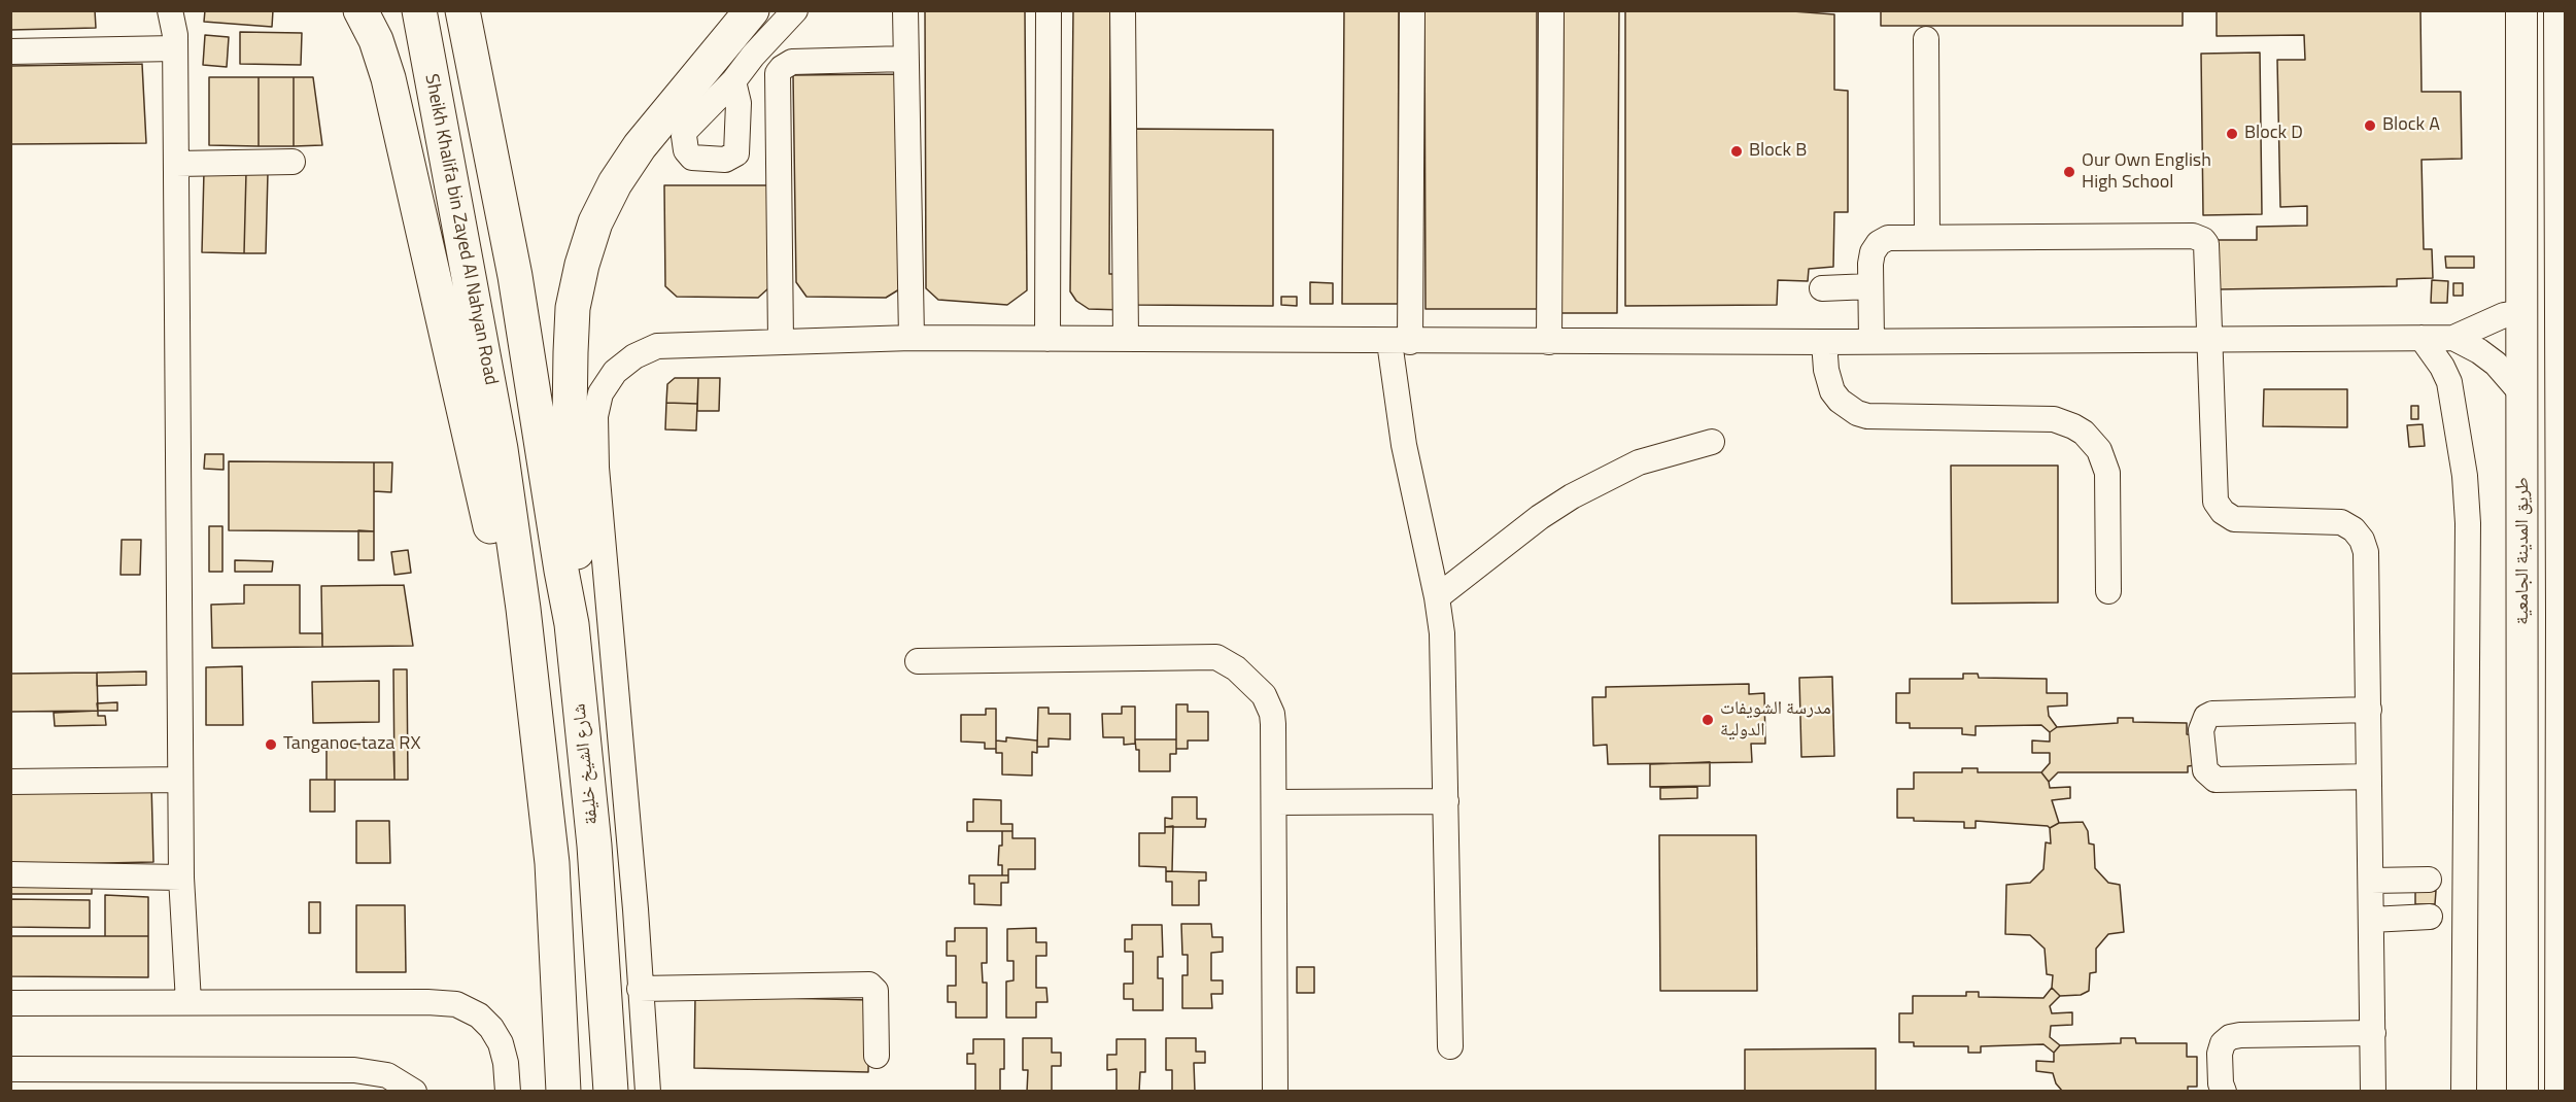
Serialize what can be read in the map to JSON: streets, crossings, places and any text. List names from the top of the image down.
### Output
{
  "streets": {
    "highway": ["Sheikh Khalifa bin Zayed Al Nahyan Road", "شارع الشيخ خليفة"],
    "main road": ["طريق المدينة الجامعية"]
  },
  "places": [
    "Block A",
    "Block D",
    "Block B",
    "Our Own English High School",
    "مدرسة الشويفات الدولية",
    "Tanganoc taza RX"
  ]
}
